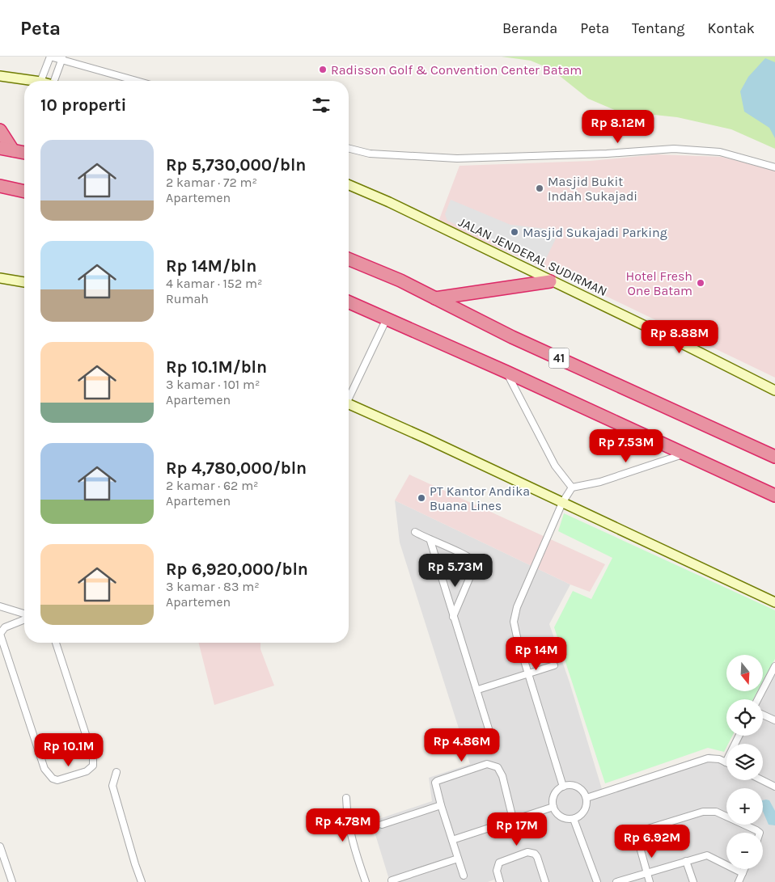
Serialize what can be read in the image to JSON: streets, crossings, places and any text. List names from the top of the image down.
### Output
{
  "streets": {
    "highway": ["41"],
    "street": ["JALAN JENDERAL SUDIRMAN"]
  },
  "places": [
    "Radisson Golf & Convention Center Batam",
    "Masjid Bukit Indah Sukajadi",
    "Masjid Sukajadi Parking",
    "Hotel Fresh One Batam",
    "PT Kantor Andika Buana Lines"
  ],
  "north": "bottom",
  "page": {
    "header": "Peta",
    "nav": [
      "Beranda",
      "Peta",
      "Tentang",
      "Kontak"
    ],
    "heading": "10 properti",
    "price": [
      "Rp 8.12M",
      "Rp 8.88M",
      "Rp 7.53M",
      "Rp 5.73M",
      "Rp 14M",
      "Rp 4.86M",
      "Rp 10.1M",
      "Rp 4.78M",
      "Rp 17M",
      "Rp 6.92M"
    ],
    "list": [
      {
        "name": "Rp 5,730,000/bln",
        "note": "2 kamar · 72 m² · Apartemen"
      },
      {
        "name": "Rp 14M/bln",
        "note": "4 kamar · 152 m² · Rumah"
      },
      {
        "name": "Rp 10.1M/bln",
        "note": "3 kamar · 101 m² · Apartemen"
      },
      {
        "name": "Rp 4,780,000/bln",
        "note": "2 kamar · 62 m² · Apartemen"
      },
      {
        "name": "Rp 6,920,000/bln",
        "note": "3 kamar · 83 m² · Apartemen"
      }
    ],
    "map_buttons": ["+", "−"]
  }
}
